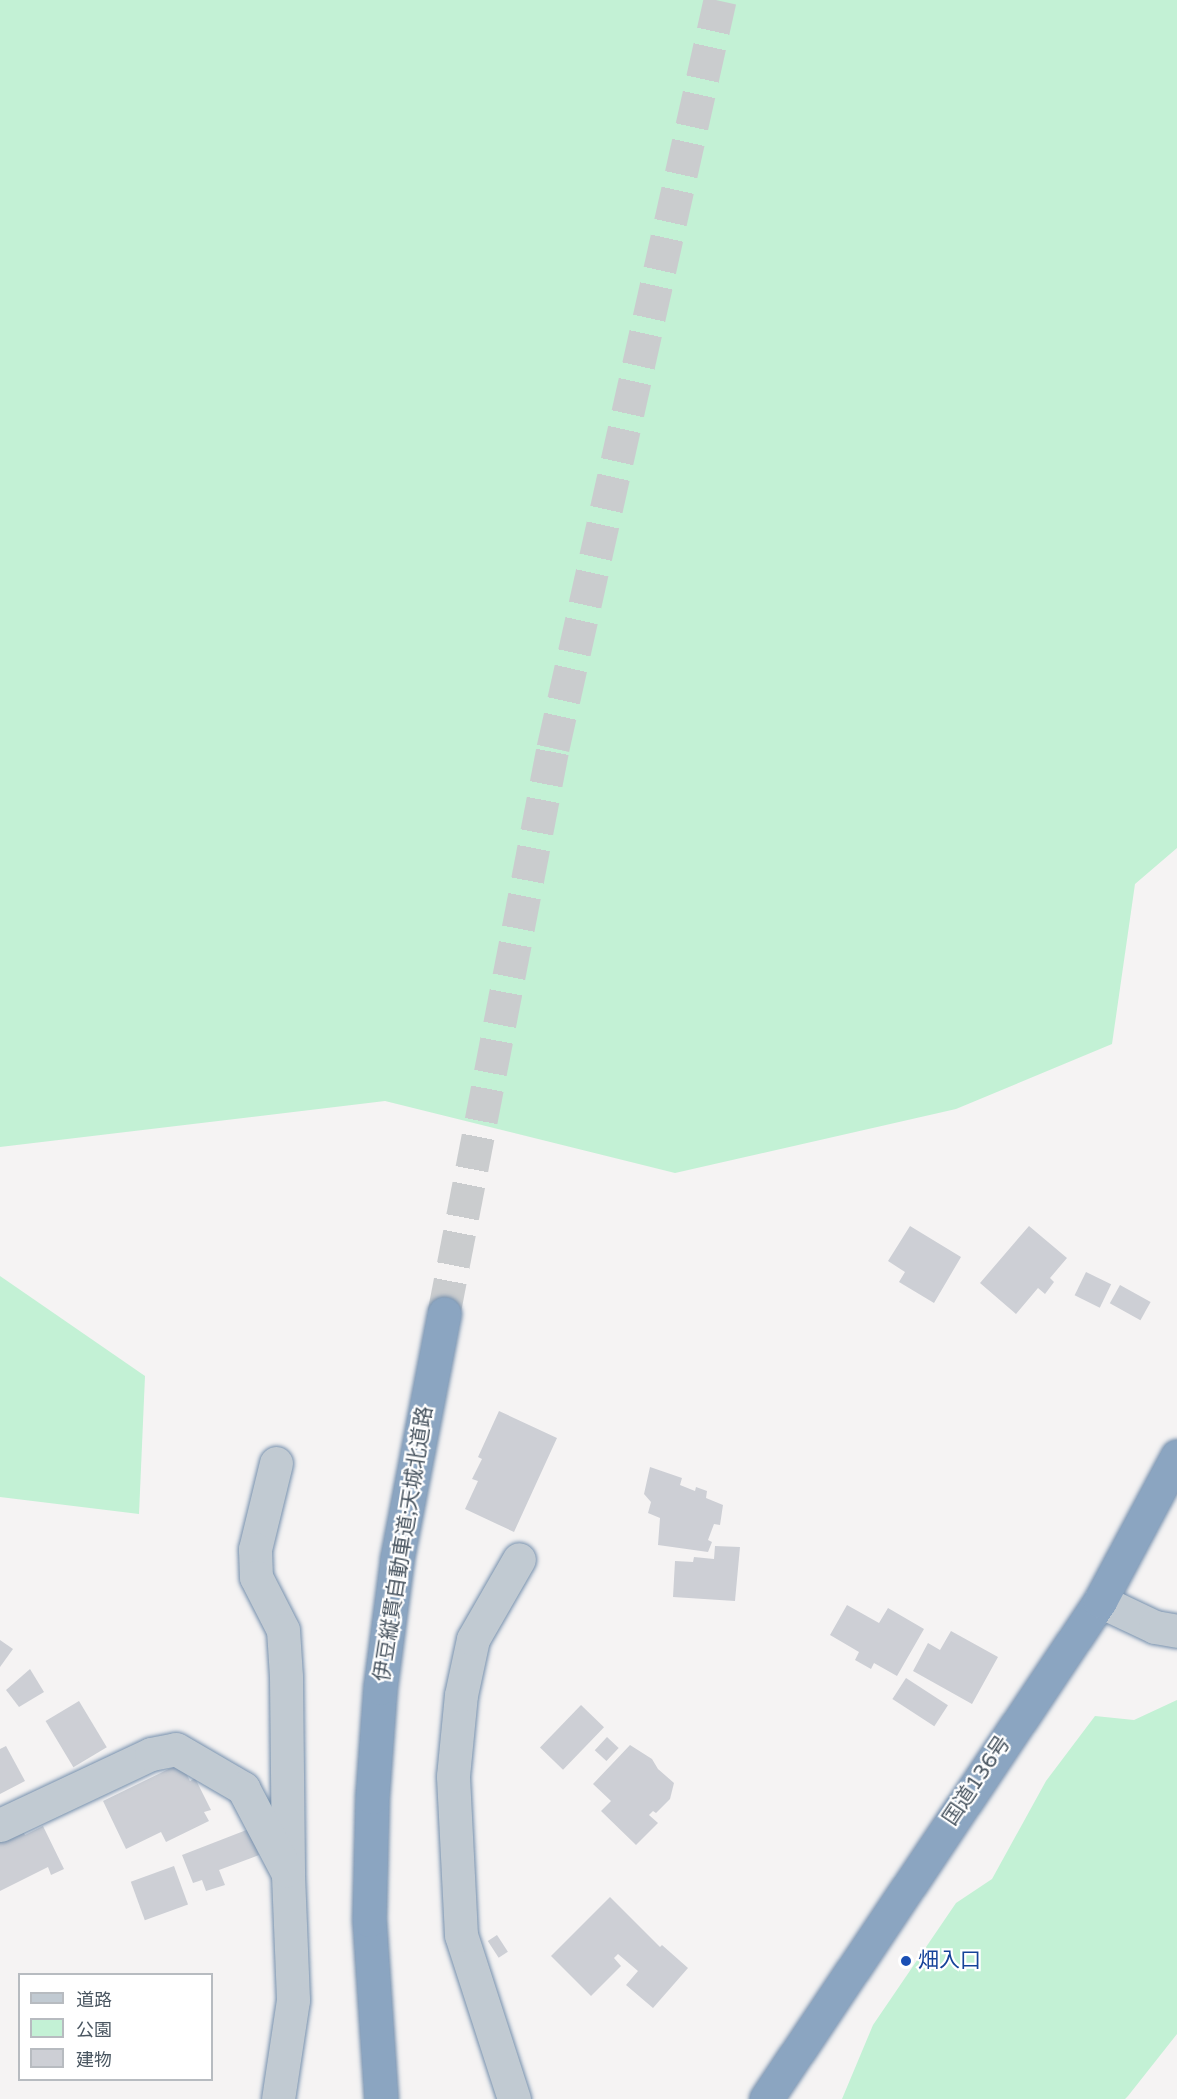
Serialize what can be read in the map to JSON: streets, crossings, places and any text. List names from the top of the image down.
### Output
{
  "streets": {
    "highway": ["伊豆縦貫自動車道;天城北道路", "国道136号"]
  },
  "places": ["畑入口"],
  "legend": ["道路", "公園", "建物"]
}
